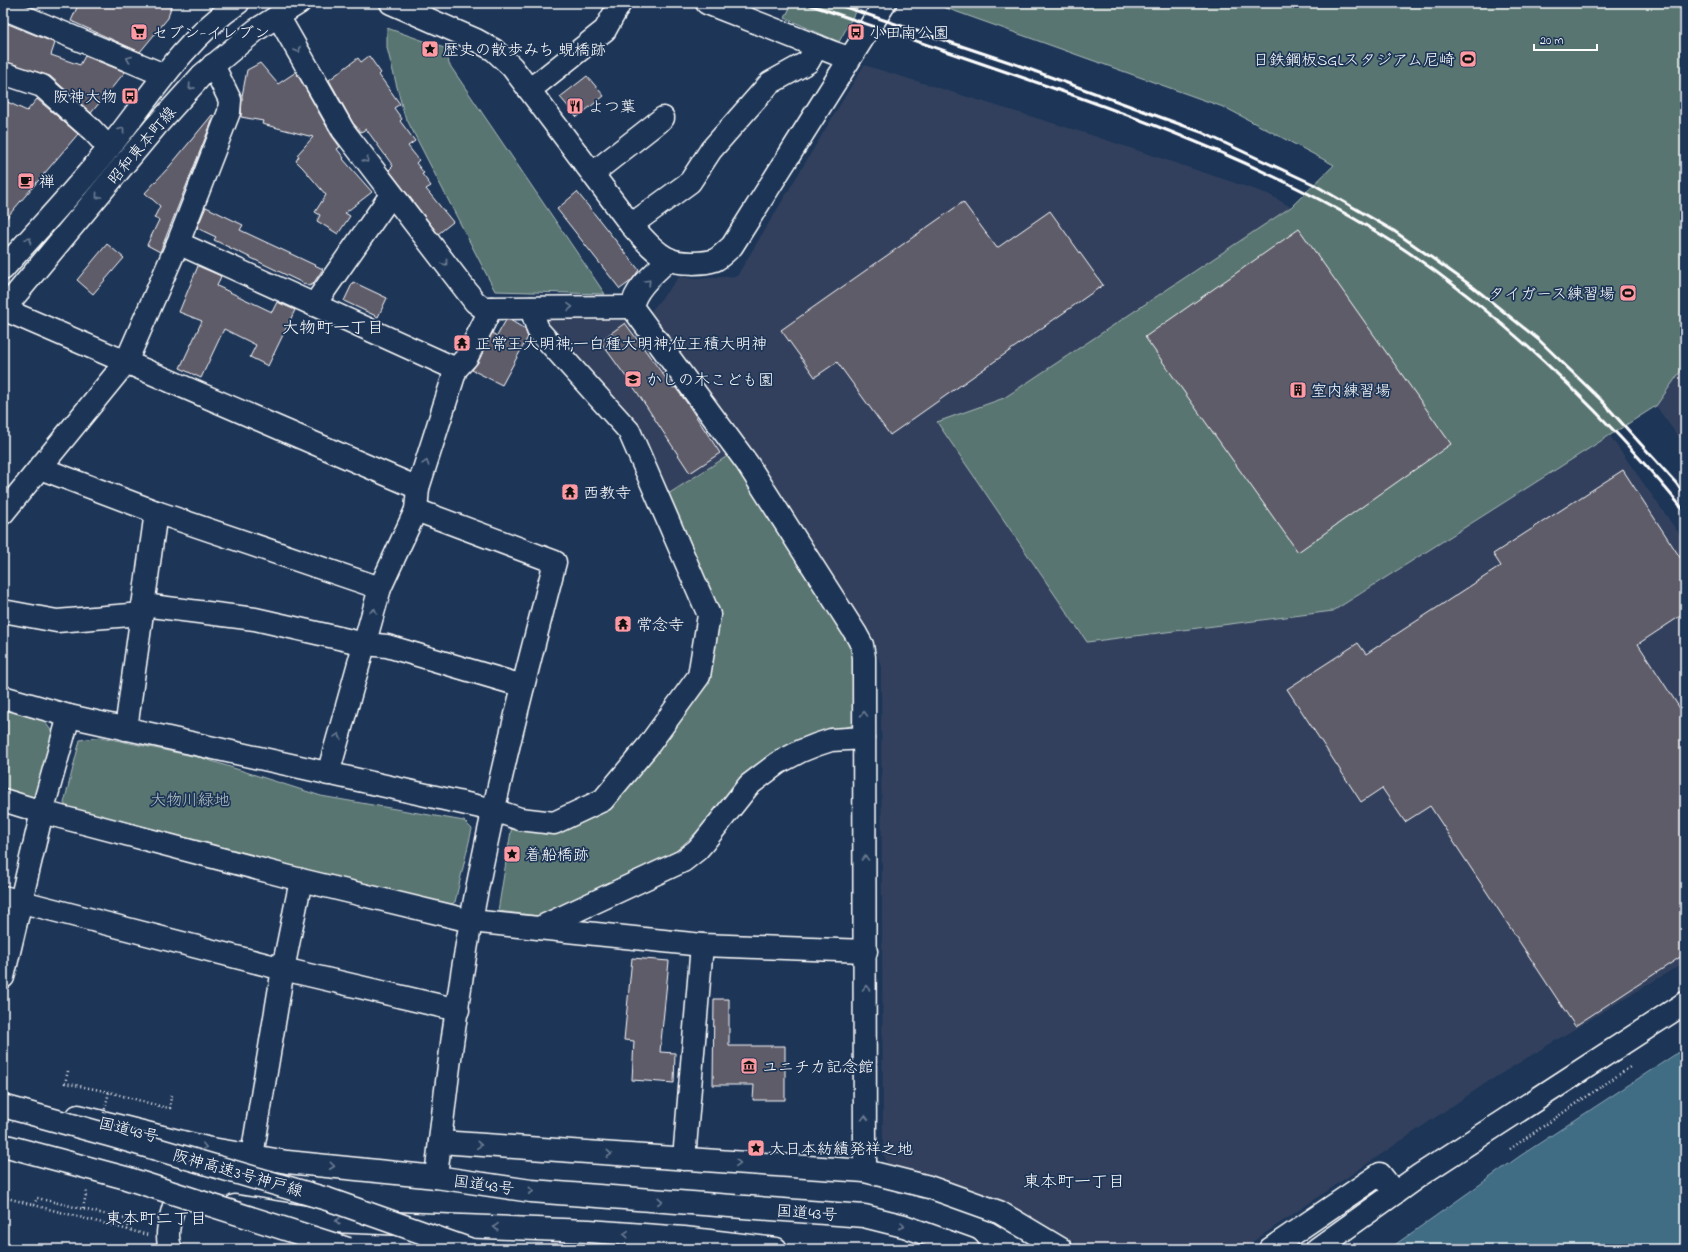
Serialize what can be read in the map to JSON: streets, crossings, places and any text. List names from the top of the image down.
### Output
{
  "streets": {
    "main road": ["昭和東本町線", "国道43号", "阪神高速3号神戸線"]
  },
  "districts": ["大物町一丁目", "東本町一丁目", "東本町二丁目"],
  "parks": ["大物川緑地"],
  "places": {
    "supermarket": ["セブン-イレブン"],
    "bus stop": ["小田南公園", "阪神大物"],
    "place": ["歴史の散歩みち 蜆橋跡", "着船橋跡", "大日本紡績発祥之地"],
    "sports": ["日鉄鋼板SGLスタジアム尼崎", "タイガース練習場"],
    "restaurant": ["よつ葉"],
    "cafe": ["禅"],
    "temple": ["正常王大明神;一白種大明神;位王積大明神", "西教寺", "常念寺"],
    "school or university": ["かしの木こども園"],
    "building": ["室内練習場"],
    "museum": ["ユニチカ記念館"]
  },
  "scale_bar": "20 m"
}
